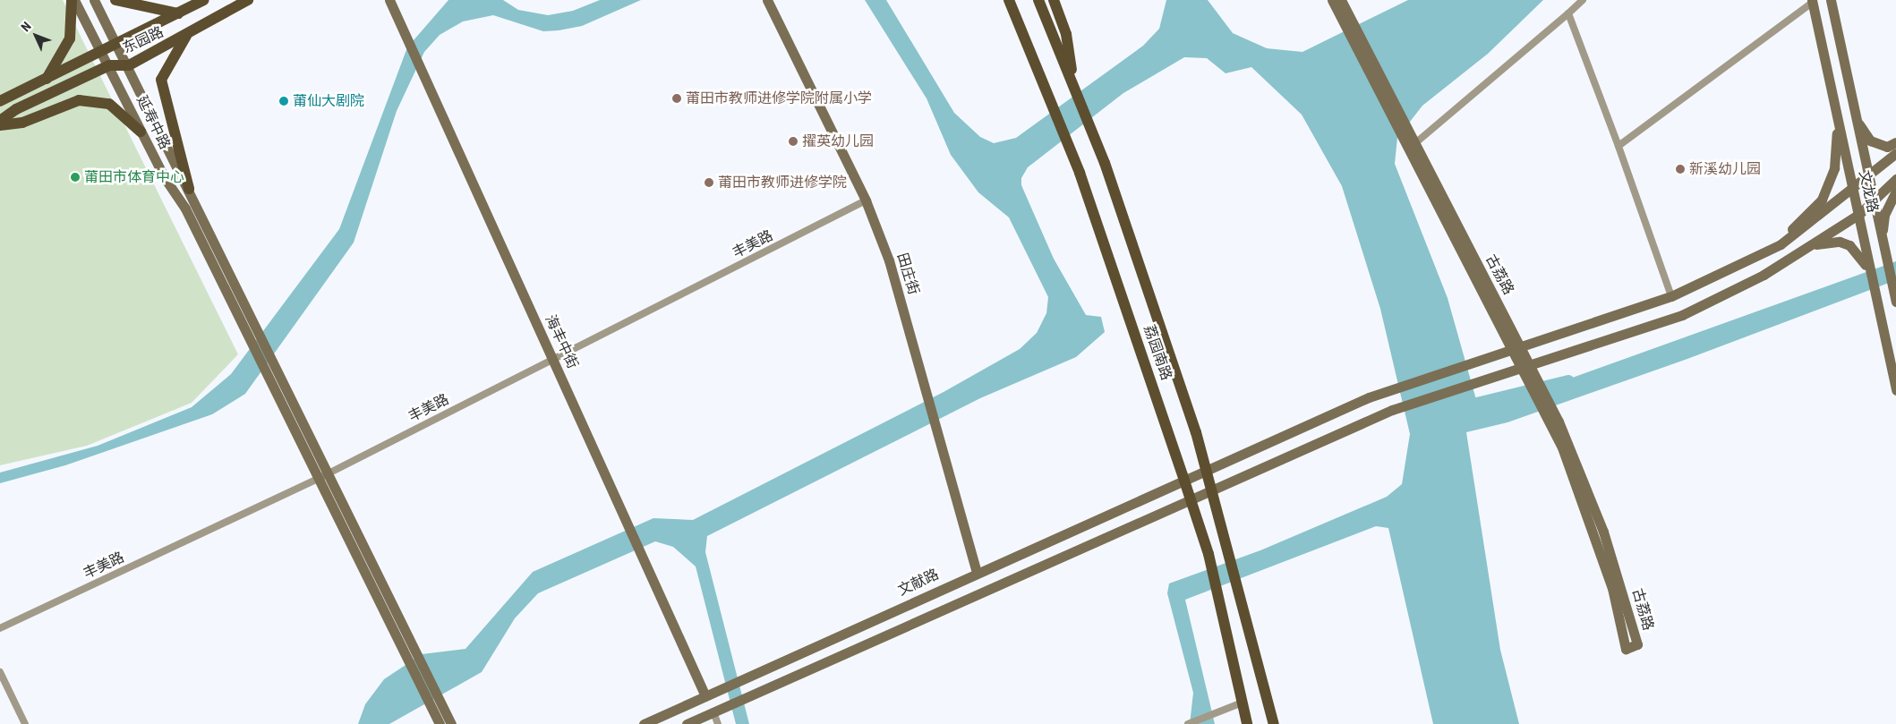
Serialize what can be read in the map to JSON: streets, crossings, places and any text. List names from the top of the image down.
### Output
{
  "streets": {
    "main road": [
      "东园路",
      "延寿中路",
      "文龙路",
      "田庄街",
      "古荔路",
      "海丰中街",
      "荔园南路",
      "文献路"
    ],
    "street": ["丰美路"]
  },
  "crossings": [
    ["东园路", "延寿中路"],
    ["丰美路", "田庄街"],
    ["丰美路", "海丰中街"],
    ["田庄街", "文献路"],
    ["古荔路", "文献路"],
    ["海丰中街", "文献路"],
    ["荔园南路", "文献路"]
  ],
  "places": [
    "莆田市教师进修学院附属小学",
    "莆仙大剧院",
    "擢英幼儿园",
    "新溪幼儿园",
    "莆田市体育中心",
    "莆田市教师进修学院"
  ],
  "north": "top left"
}
